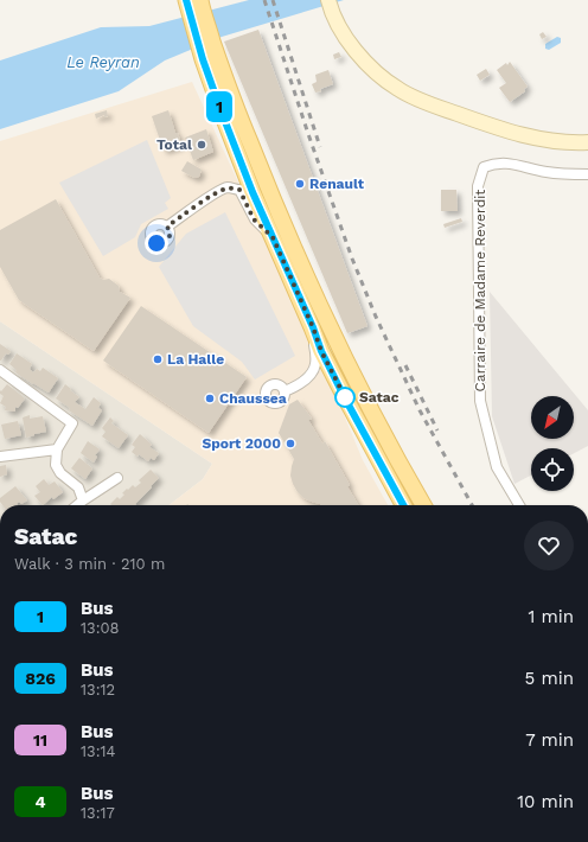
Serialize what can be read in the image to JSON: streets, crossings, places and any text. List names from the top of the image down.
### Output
{
  "streets": {
    "street": ["Carraire de Madame Reverdit"]
  },
  "water": ["Le Reyran"],
  "places": [
    "Total",
    "Renault",
    "La Halle",
    "Satac",
    "Chaussea",
    "Sport 2000"
  ],
  "lines": ["bus line 1"],
  "north": "bottom left",
  "page": {
    "on_map": "1",
    "heading": ["Satac", "Walk · 3 min · 210 m"],
    "list": [
      {
        "mark": "1",
        "name": "Bus",
        "note": "13:08",
        "value": "1 min"
      },
      {
        "mark": "826",
        "name": "Bus",
        "note": "13:12",
        "value": "5 min"
      },
      {
        "mark": "11",
        "name": "Bus",
        "note": "13:14",
        "value": "7 min"
      },
      {
        "mark": "4",
        "name": "Bus",
        "note": "13:17",
        "value": "10 min"
      }
    ]
  }
}
